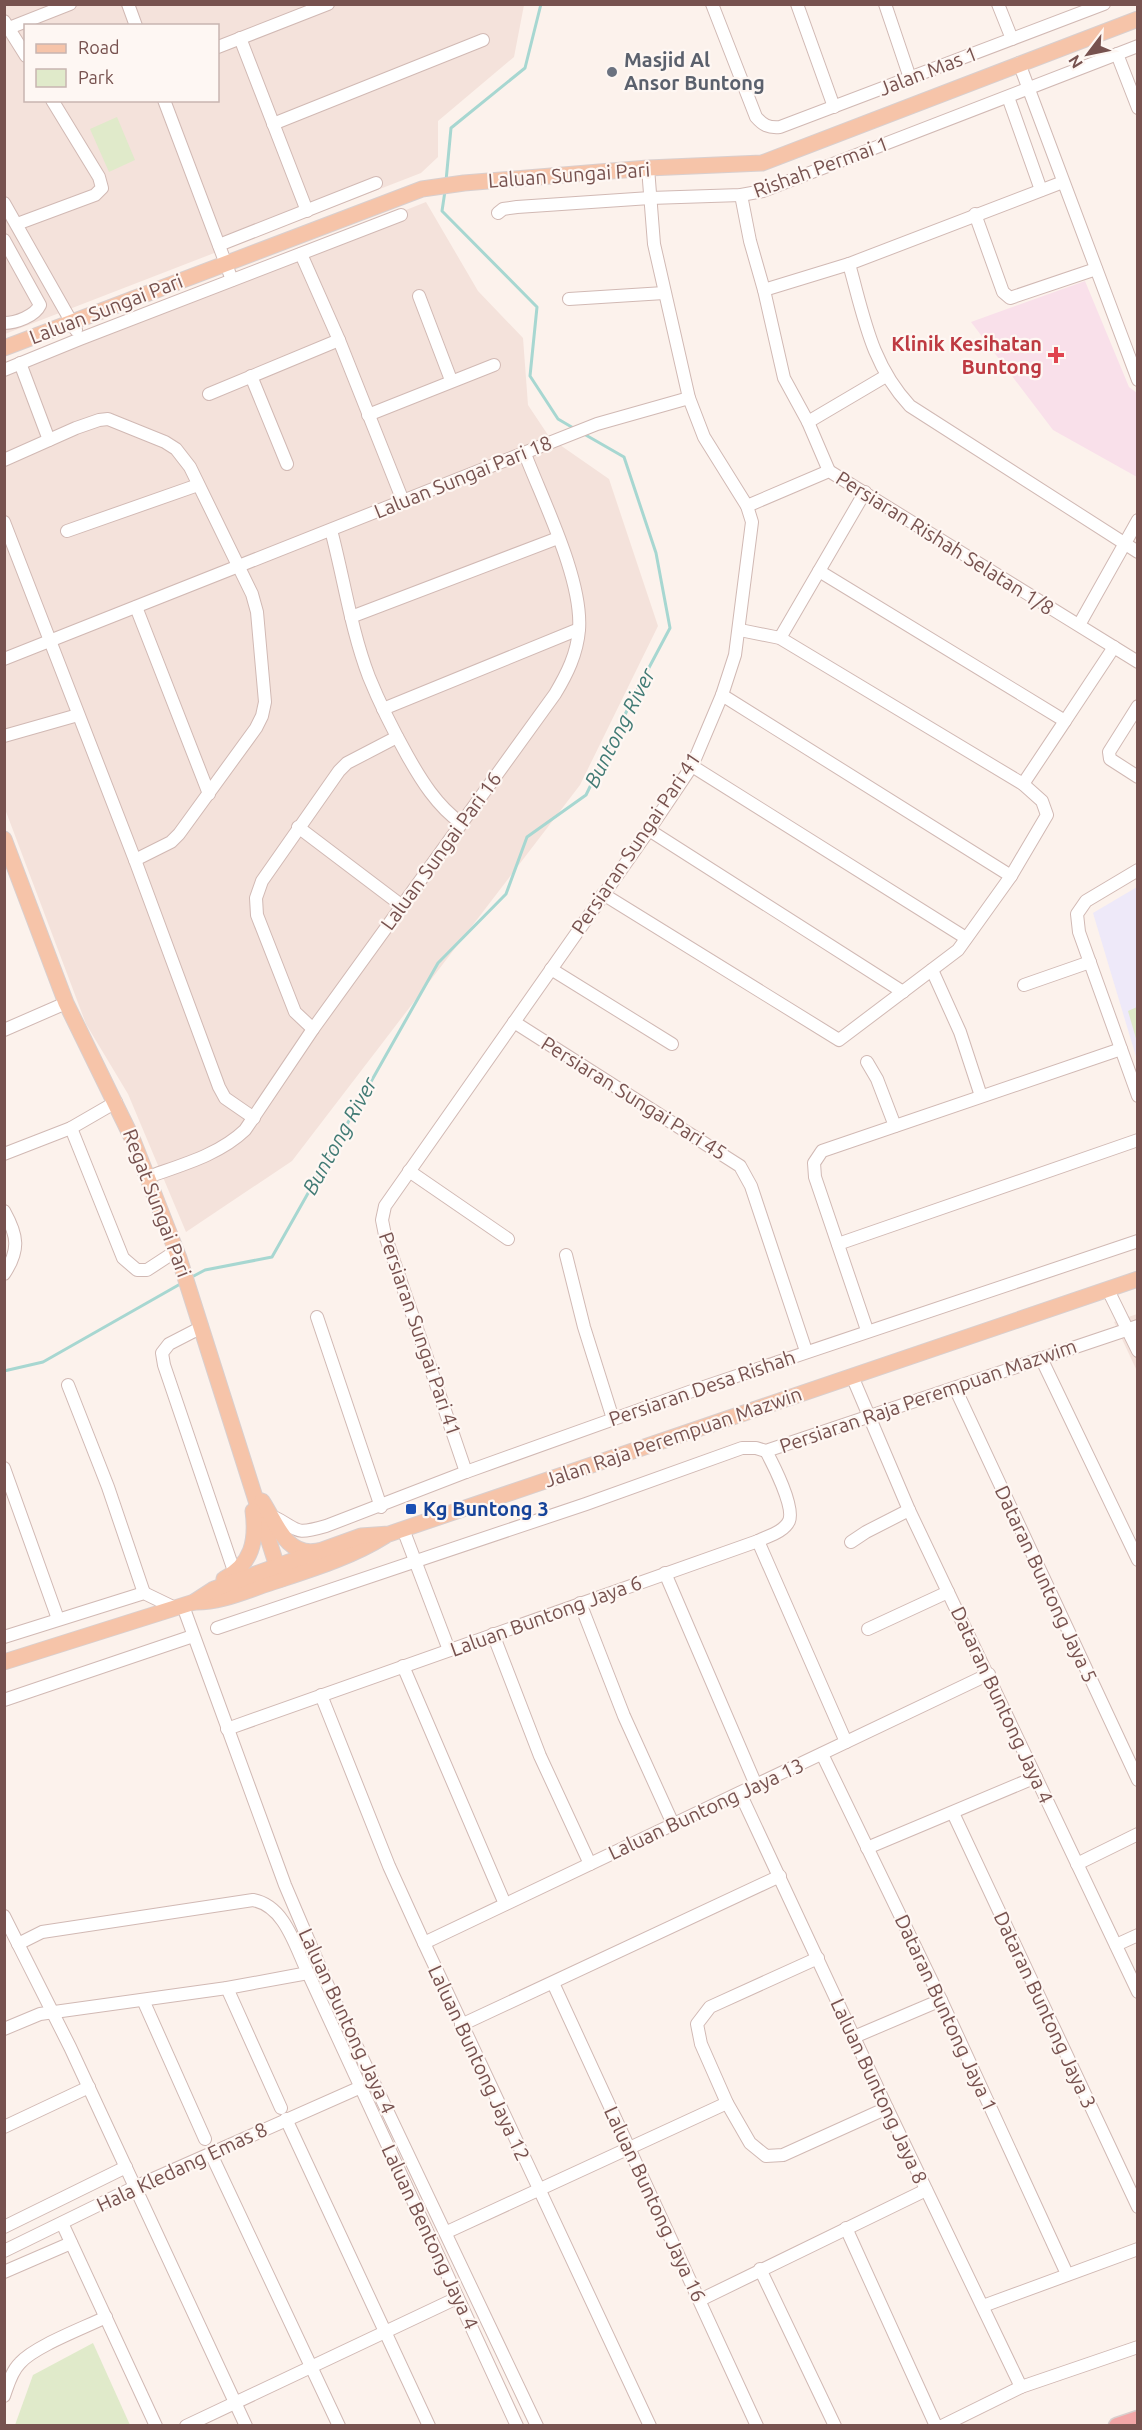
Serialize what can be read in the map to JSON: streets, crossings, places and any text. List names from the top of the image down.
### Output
{
  "streets": {
    "main road": ["Laluan Sungai Pari", "Regat Sungai Pari", "Jalan Raja Perempuan Mazwin"],
    "street": [
      "Jalan Mas 1",
      "Rishah Permai 1",
      "Laluan Sungai Pari 18",
      "Persiaran Rishah Selatan 1/8",
      "Persiaran Sungai Pari 41",
      "Laluan Sungai Pari 16",
      "Persiaran Sungai Pari 45",
      "Persiaran Desa Rishah",
      "Persiaran Raja Perempuan Mazwim",
      "Dataran Buntong Jaya 5",
      "Laluan Buntong Jaya 6",
      "Dataran Buntong Jaya 4",
      "Laluan Buntong Jaya 13",
      "Dataran Buntong Jaya 3",
      "Dataran Buntong Jaya 1",
      "Laluan Buntong Jaya 4",
      "Laluan Buntong Jaya 12",
      "Laluan Buntong Jaya 8",
      "Hala Kledang Emas 8",
      "Laluan Buntong Jaya 16",
      "Laluan Bentong Jaya 4"
    ]
  },
  "crossings": [
    ["Rishah Permai 1", "Persiaran Sungai Pari 41"],
    ["Laluan Sungai Pari", "Persiaran Sungai Pari 41"],
    ["Laluan Sungai Pari 18", "Persiaran Sungai Pari 41"],
    ["Laluan Sungai Pari 18", "Laluan Sungai Pari 16"],
    ["Persiaran Rishah Selatan 1/8", "Persiaran Sungai Pari 41"],
    ["Persiaran Sungai Pari 41", "Persiaran Sungai Pari 45"],
    ["Persiaran Sungai Pari 41", "Persiaran Desa Rishah"],
    ["Laluan Sungai Pari 16", "Regat Sungai Pari"],
    ["Persiaran Sungai Pari 45", "Persiaran Desa Rishah"],
    ["Regat Sungai Pari", "Jalan Raja Perempuan Mazwin"],
    ["Persiaran Raja Perempuan Mazwim", "Dataran Buntong Jaya 5"],
    ["Persiaran Raja Perempuan Mazwim", "Laluan Buntong Jaya 6"],
    ["Persiaran Raja Perempuan Mazwim", "Dataran Buntong Jaya 4"],
    ["Jalan Raja Perempuan Mazwin", "Dataran Buntong Jaya 4"],
    ["Laluan Buntong Jaya 6", "Laluan Buntong Jaya 4"],
    ["Laluan Buntong Jaya 6", "Laluan Buntong Jaya 12"],
    ["Dataran Buntong Jaya 4", "Laluan Buntong Jaya 13"],
    ["Laluan Buntong Jaya 13", "Dataran Buntong Jaya 1"],
    ["Laluan Buntong Jaya 13", "Laluan Buntong Jaya 12"],
    ["Laluan Buntong Jaya 13", "Laluan Buntong Jaya 8"],
    ["Hala Kledang Emas 8", "Laluan Bentong Jaya 4"]
  ],
  "water": ["Buntong River"],
  "places": {
    "other": ["Masjid Al Ansor Buntong"],
    "health": ["Klinik Kesihatan Buntong"],
    "transit": ["Kg Buntong 3"]
  },
  "legend": ["Road", "Park"],
  "north": "bottom left"
}
